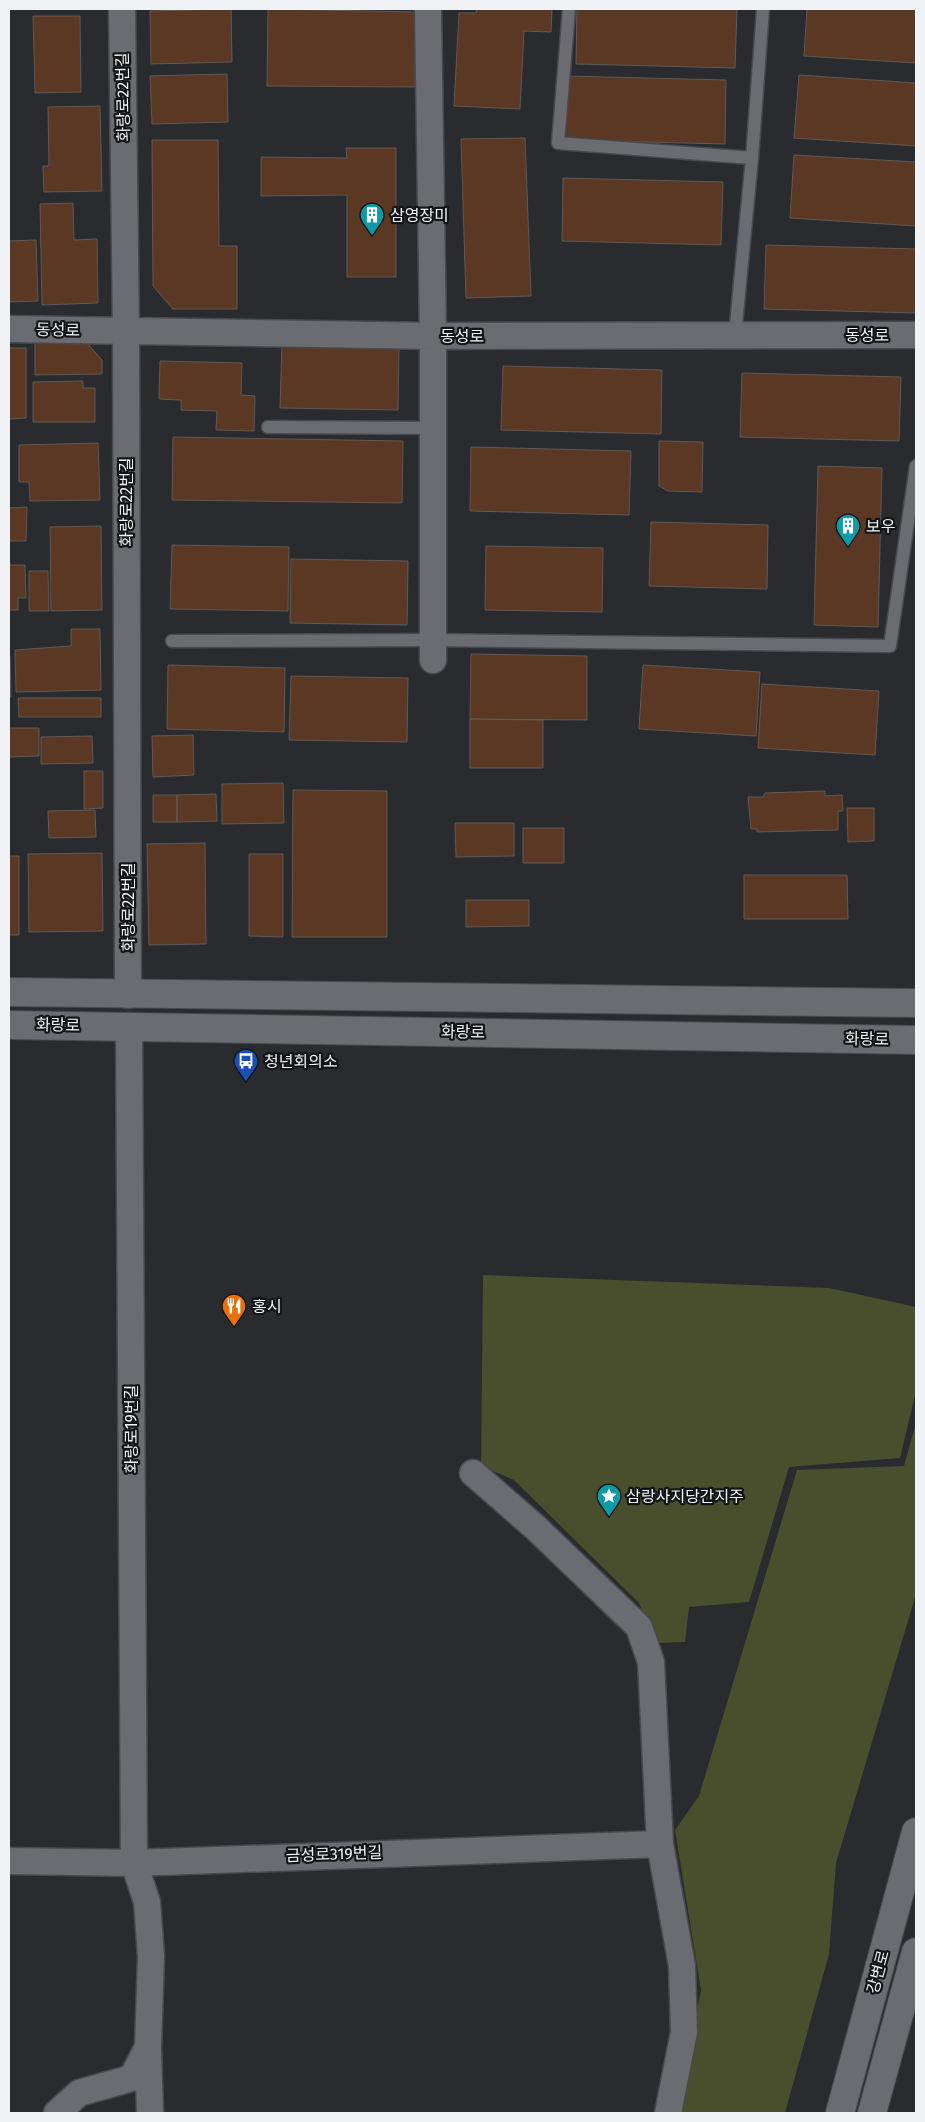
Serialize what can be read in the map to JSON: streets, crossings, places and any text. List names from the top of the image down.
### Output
{
  "streets": {
    "street": [
      "화랑로22번길",
      "동성로",
      "화랑로",
      "화랑로19번길",
      "금성로319번길",
      "강변로"
    ]
  },
  "crossings": [
    ["화랑로22번길", "동성로"],
    ["화랑로22번길", "화랑로"],
    ["화랑로22번길", "화랑로19번길"],
    ["화랑로", "화랑로19번길"],
    ["화랑로19번길", "금성로319번길"]
  ],
  "places": {
    "building": ["삼영장미", "보우"],
    "bus stop": ["청년회의소"],
    "restaurant": ["홍시"],
    "place": ["삼랑사지당간지주"]
  }
}
